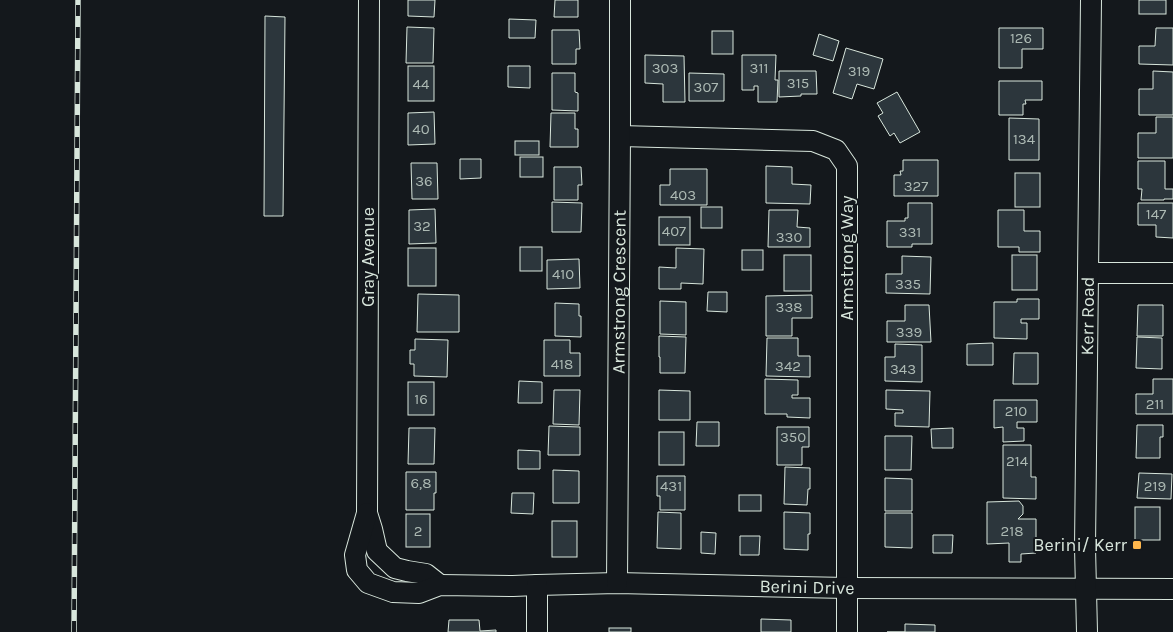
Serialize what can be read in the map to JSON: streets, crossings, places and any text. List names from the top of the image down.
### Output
{
  "streets": {
    "street": [
      "Gray Avenue",
      "Armstrong Way",
      "Armstrong Crescent",
      "Kerr Road",
      "Berini Drive"
    ]
  },
  "crossings": [
    ["Gray Avenue", "Berini Drive"],
    ["Armstrong Way", "Armstrong Crescent"],
    ["Armstrong Way", "Berini Drive"],
    ["Armstrong Crescent", "Berini Drive"],
    ["Kerr Road", "Berini Drive"]
  ],
  "places": {
    "transit": ["Berini/ Kerr"]
  },
  "house_numbers": [
    "126",
    "303",
    "311",
    "319",
    "315",
    "44",
    "307",
    "40",
    "134",
    "36",
    "327",
    "403",
    "147",
    "32",
    "407",
    "331",
    "330",
    "410",
    "335",
    "338",
    "339",
    "418",
    "342",
    "343",
    "16",
    "211",
    "210",
    "350",
    "214",
    "6,8",
    "431",
    "219",
    "2",
    "218"
  ]
}
